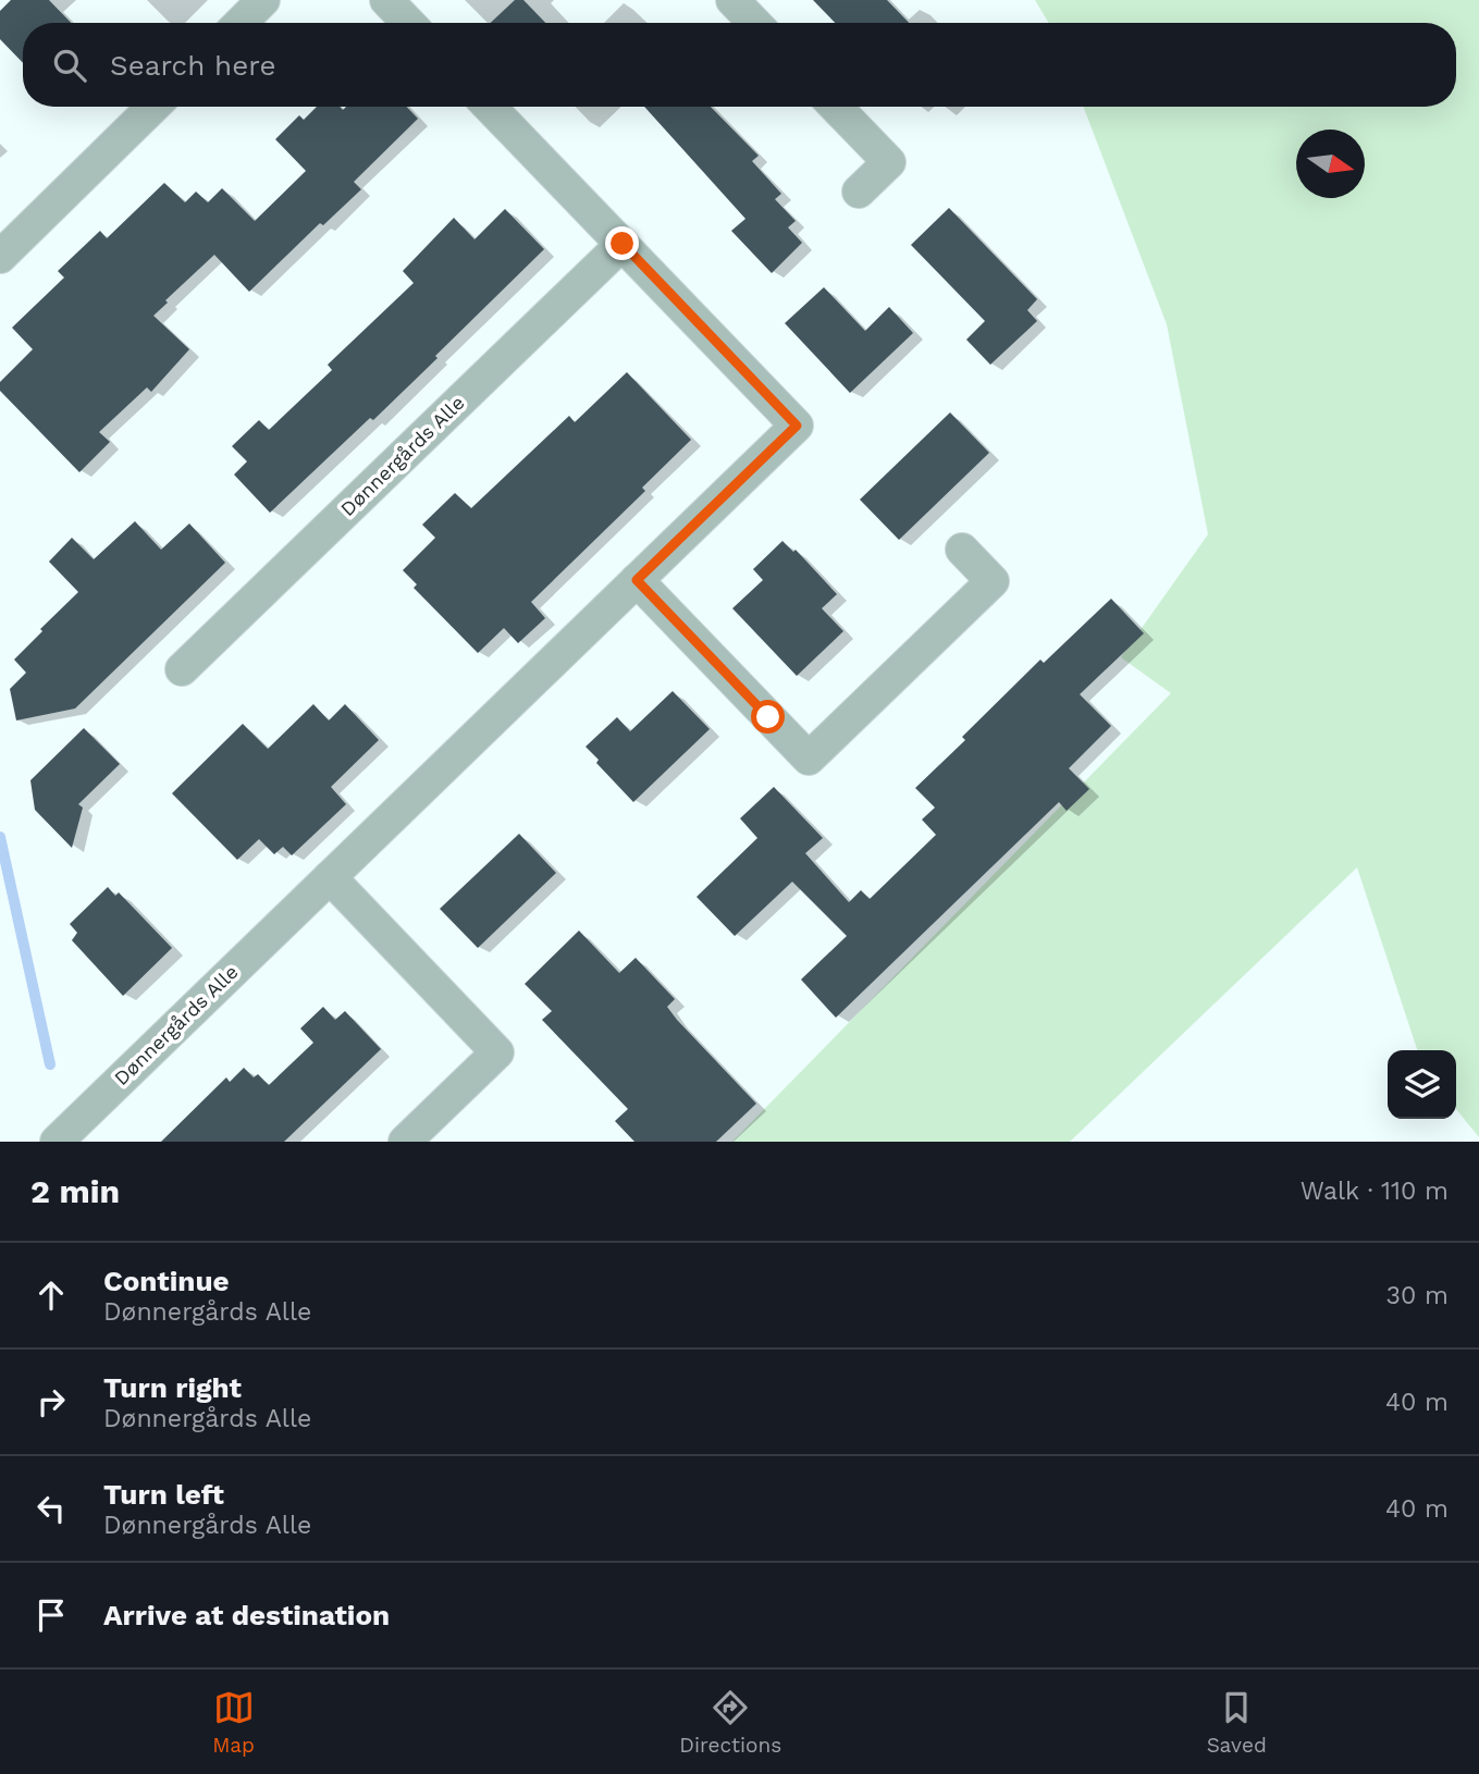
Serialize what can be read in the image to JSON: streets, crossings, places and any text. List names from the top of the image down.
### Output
{
  "streets": {
    "street": ["Dønnergårds Alle"]
  },
  "north": "right",
  "page": {
    "search": "Search here",
    "heading": ["2 min", "Walk · 110 m"],
    "list": [
      ["Continue", "Dønnergårds Alle", "30 m"],
      ["Turn right", "Dønnergårds Alle", "40 m"],
      ["Turn left", "Dønnergårds Alle", "40 m"],
      "Arrive at destination"
    ],
    "nav": ["Map", "Directions", "Saved"]
  }
}
